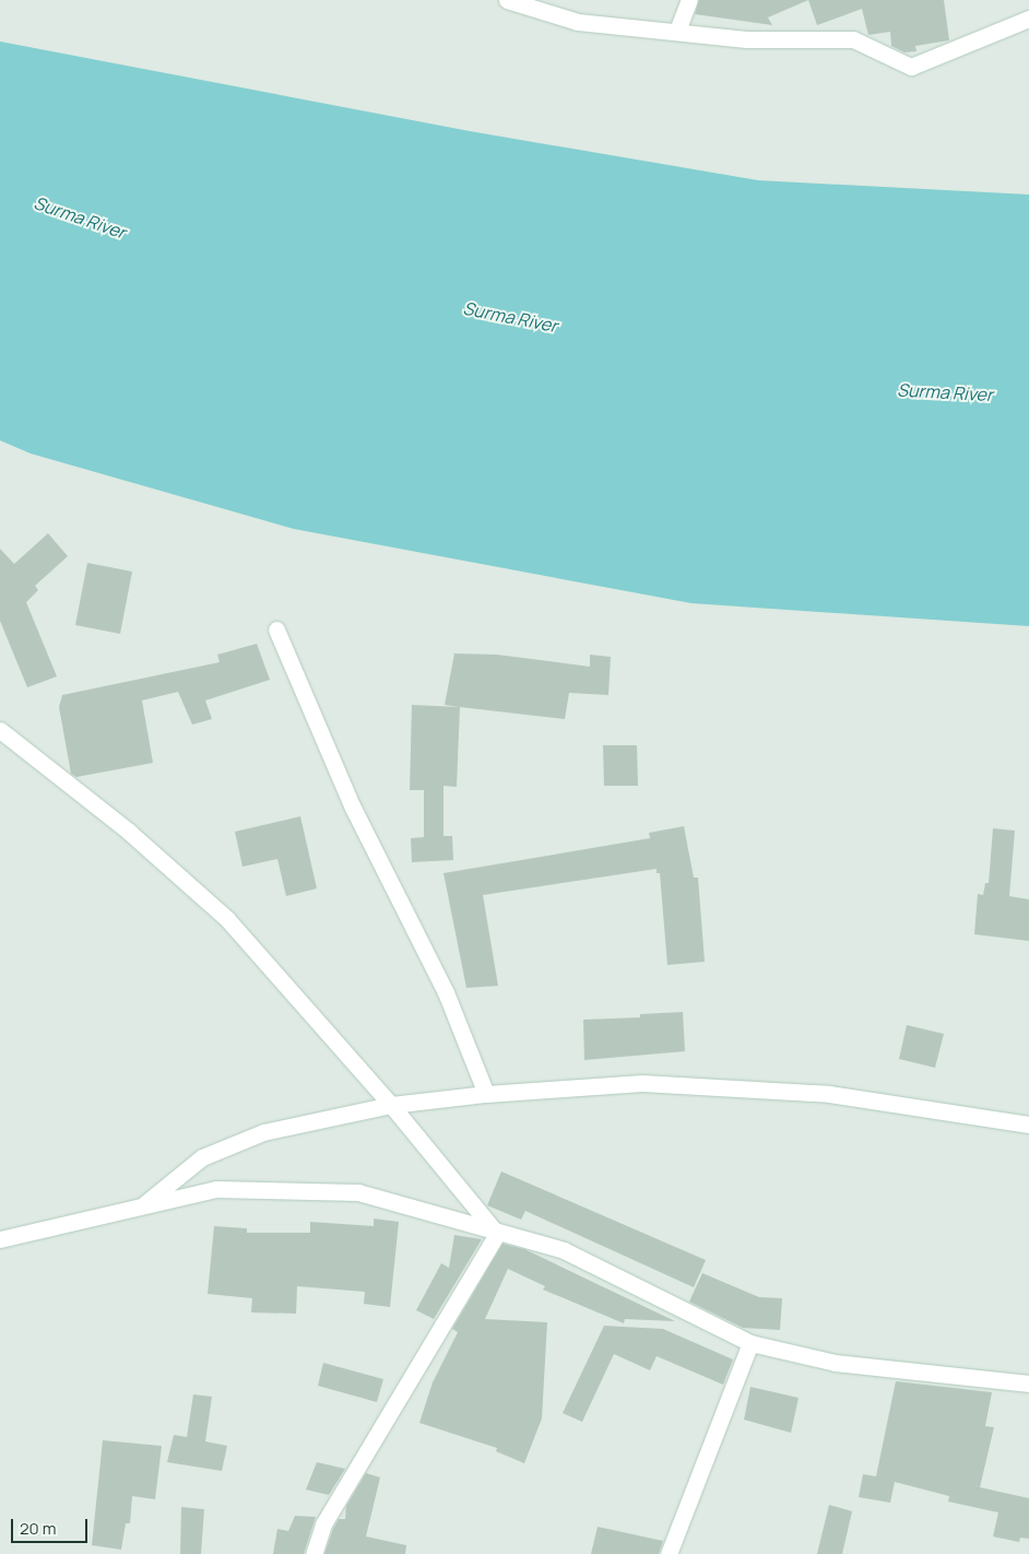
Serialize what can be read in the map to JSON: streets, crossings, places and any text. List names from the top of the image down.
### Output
{
  "water": ["Surma River"],
  "scale_bar": "20 m"
}
